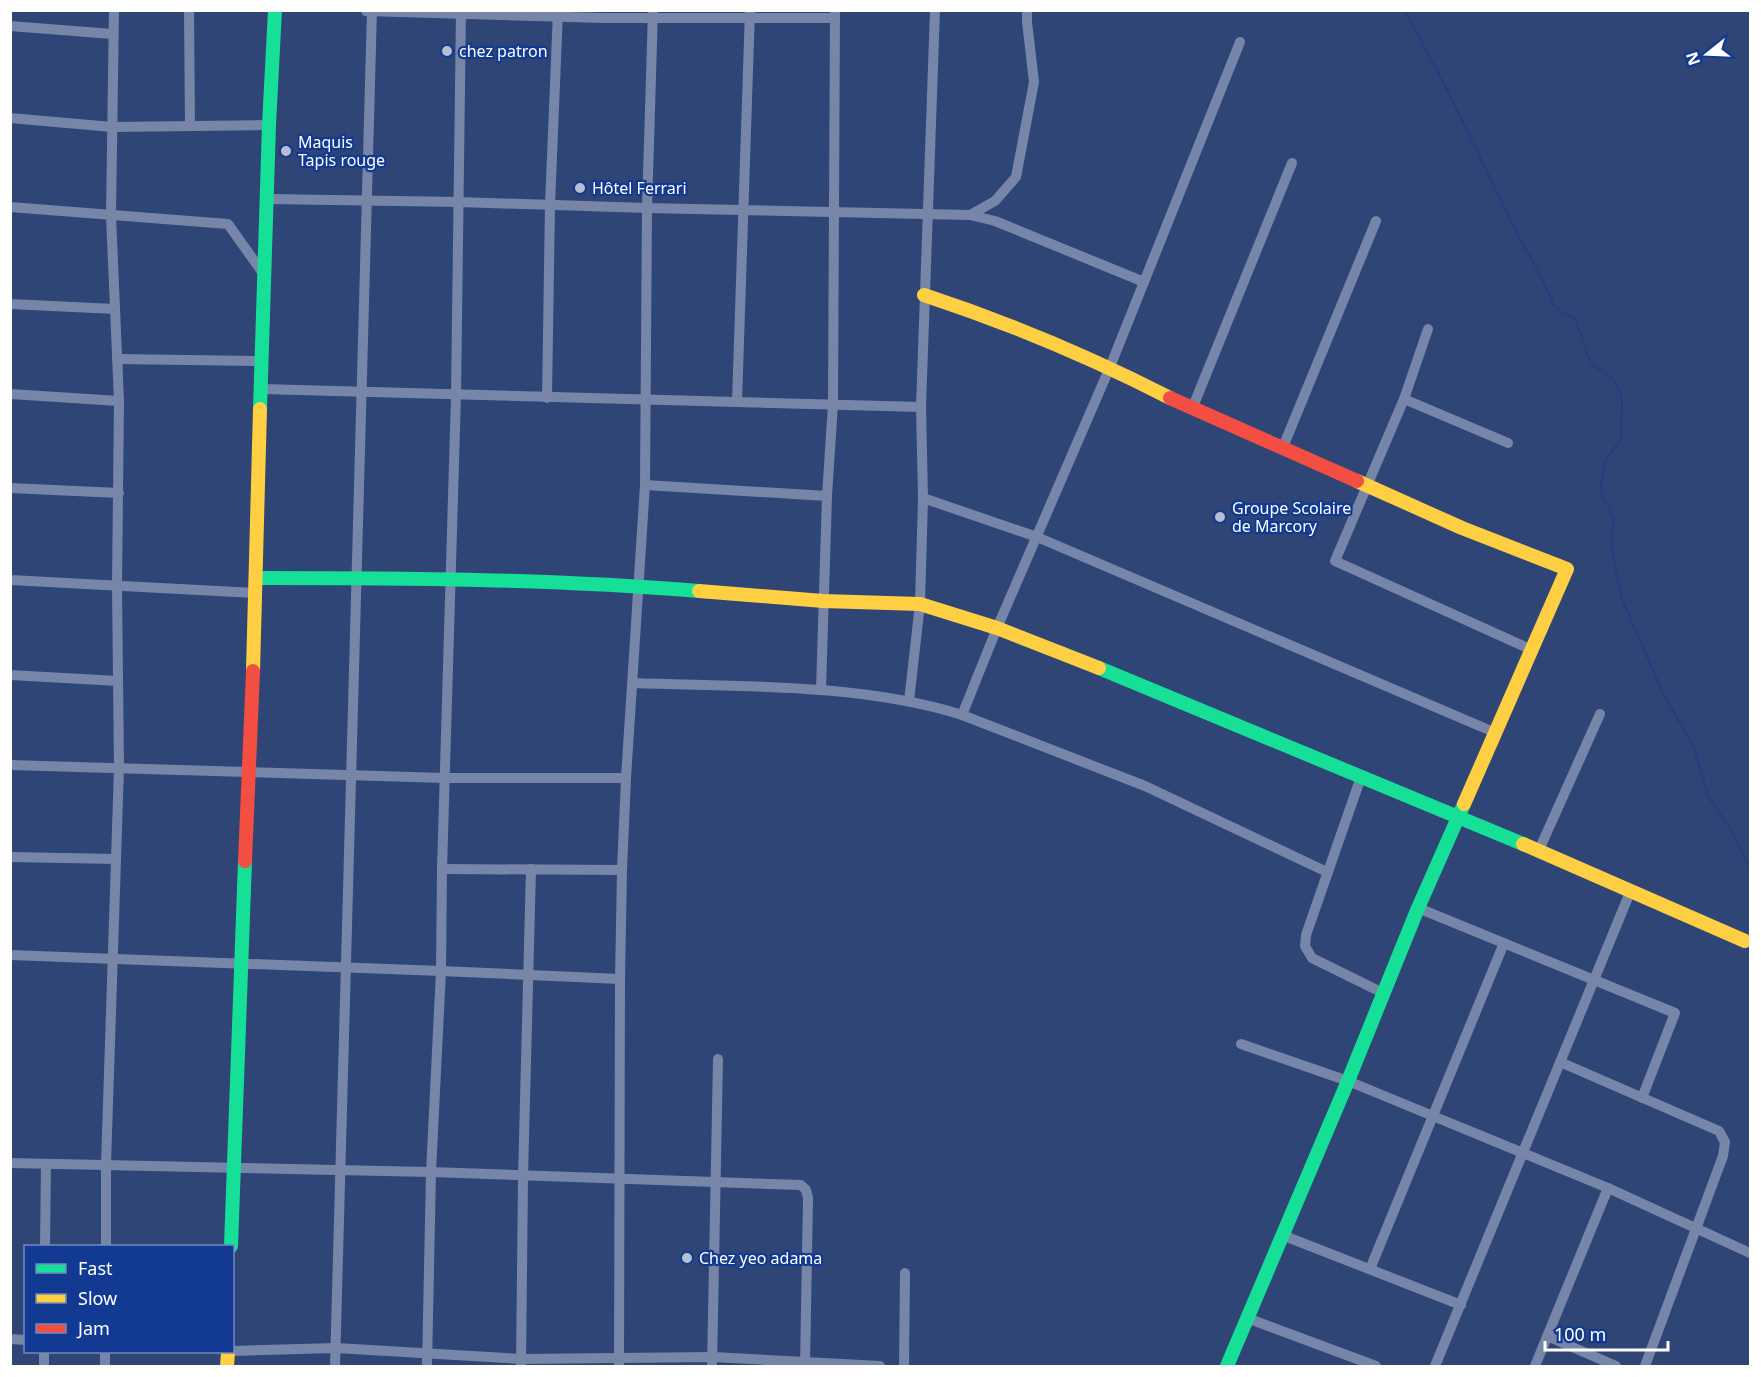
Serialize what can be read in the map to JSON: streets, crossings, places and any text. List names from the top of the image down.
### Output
{
  "places": [
    "chez patron",
    "Maquis Tapis rouge",
    "Hôtel Ferrari",
    "Groupe Scolaire de Marcory",
    "Chez yeo adama"
  ],
  "legend": ["Fast", "Slow", "Jam"],
  "scale_bar": "100 m",
  "north": "left"
}
